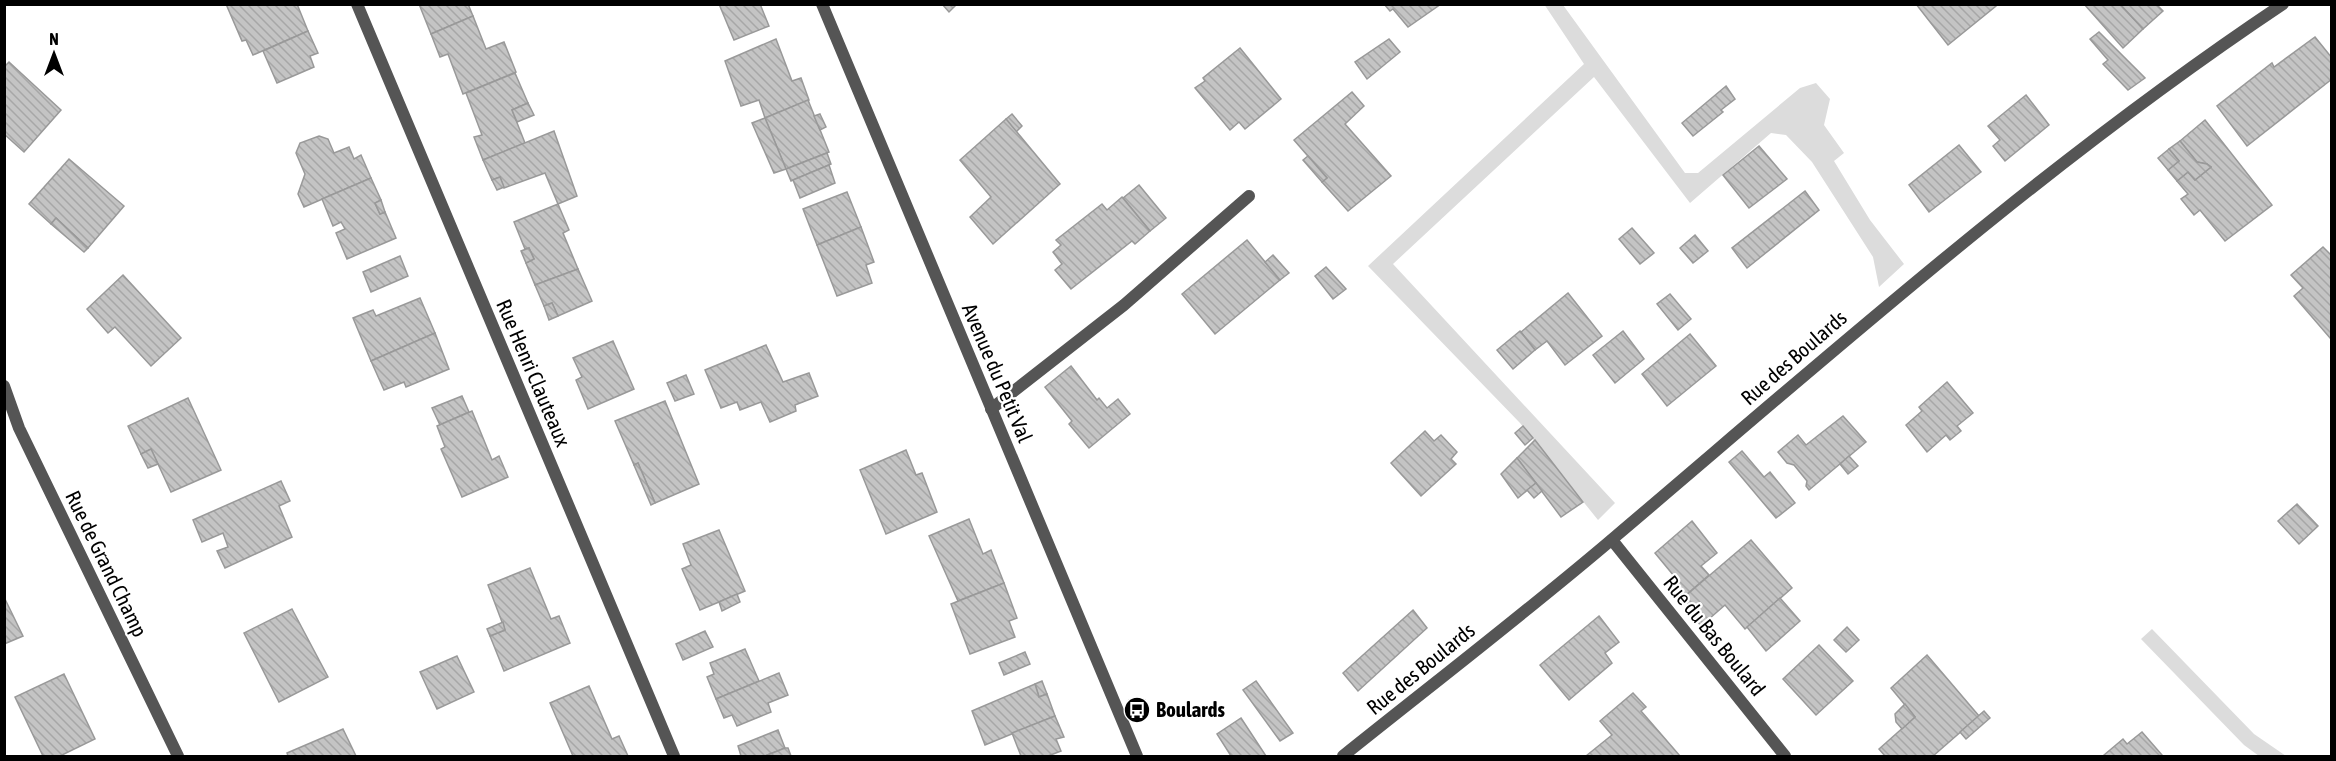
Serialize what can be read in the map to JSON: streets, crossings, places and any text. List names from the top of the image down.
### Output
{
  "streets": {
    "street": [
      "Rue des Boulards",
      "Rue Henri Clauteaux",
      "Avenue du Petit Val",
      "Rue de Grand Champ",
      "Rue du Bas Boulard"
    ]
  },
  "crossings": [
    ["Rue des Boulards", "Rue du Bas Boulard"]
  ],
  "places": {
    "bus stop": ["Boulards"]
  },
  "north": "top"
}
